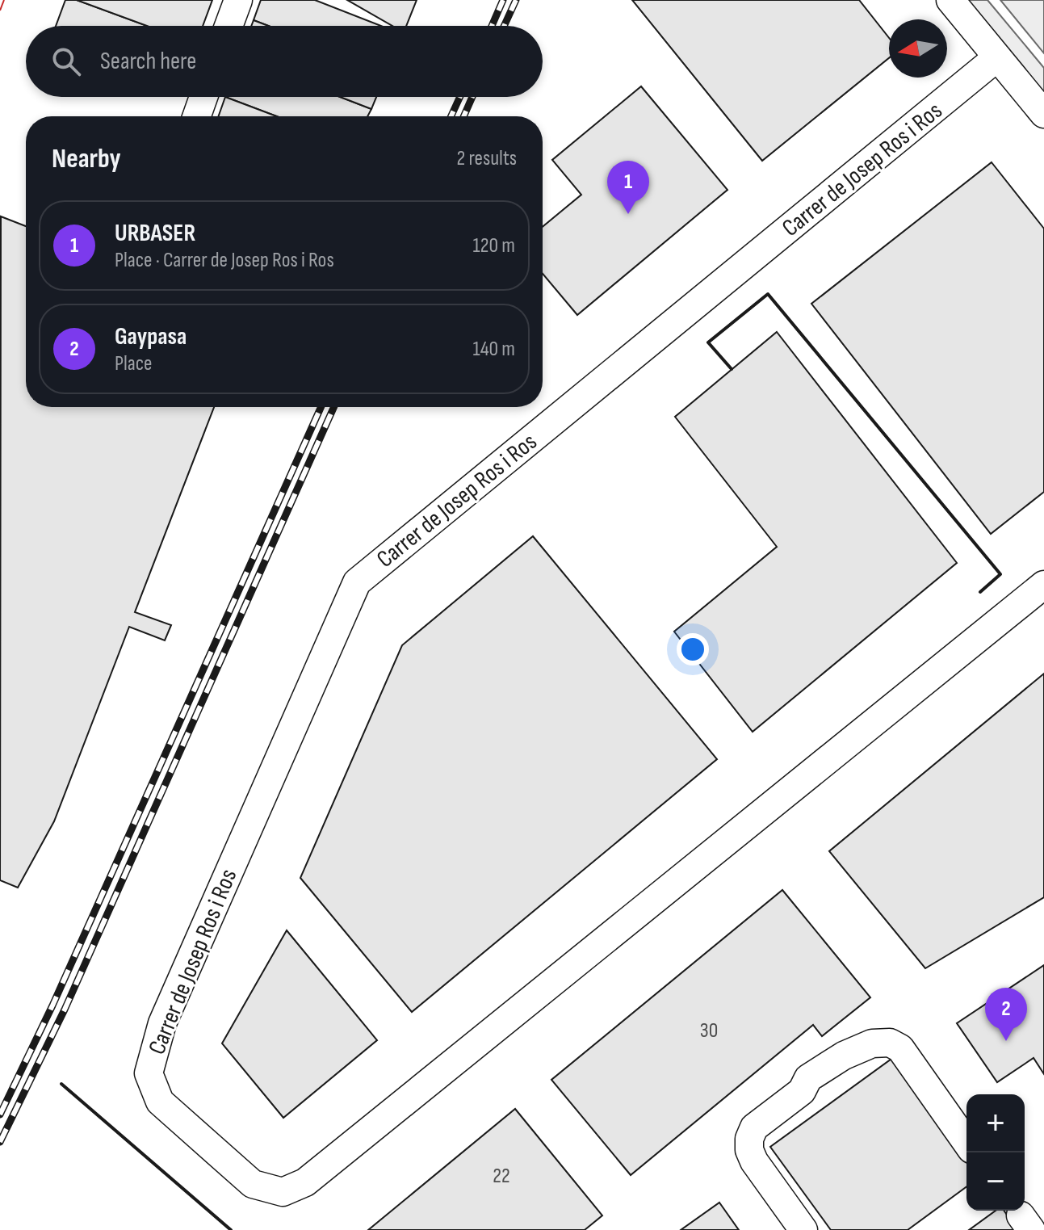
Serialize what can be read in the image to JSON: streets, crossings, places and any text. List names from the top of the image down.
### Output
{
  "streets": {
    "street": ["Carrer de Josep Ros i Ros"]
  },
  "house_numbers": ["30", "22"],
  "north": "left",
  "page": {
    "search": "Search here",
    "heading": ["Nearby", "2 results"],
    "pins": ["1", "2"],
    "list": [
      {
        "mark": "1",
        "name": "URBASER",
        "note": "Place · Carrer de Josep Ros i Ros",
        "value": "120 m"
      },
      {
        "mark": "2",
        "name": "Gaypasa",
        "note": "Place",
        "value": "140 m"
      }
    ],
    "map_buttons": ["+", "−"]
  }
}
